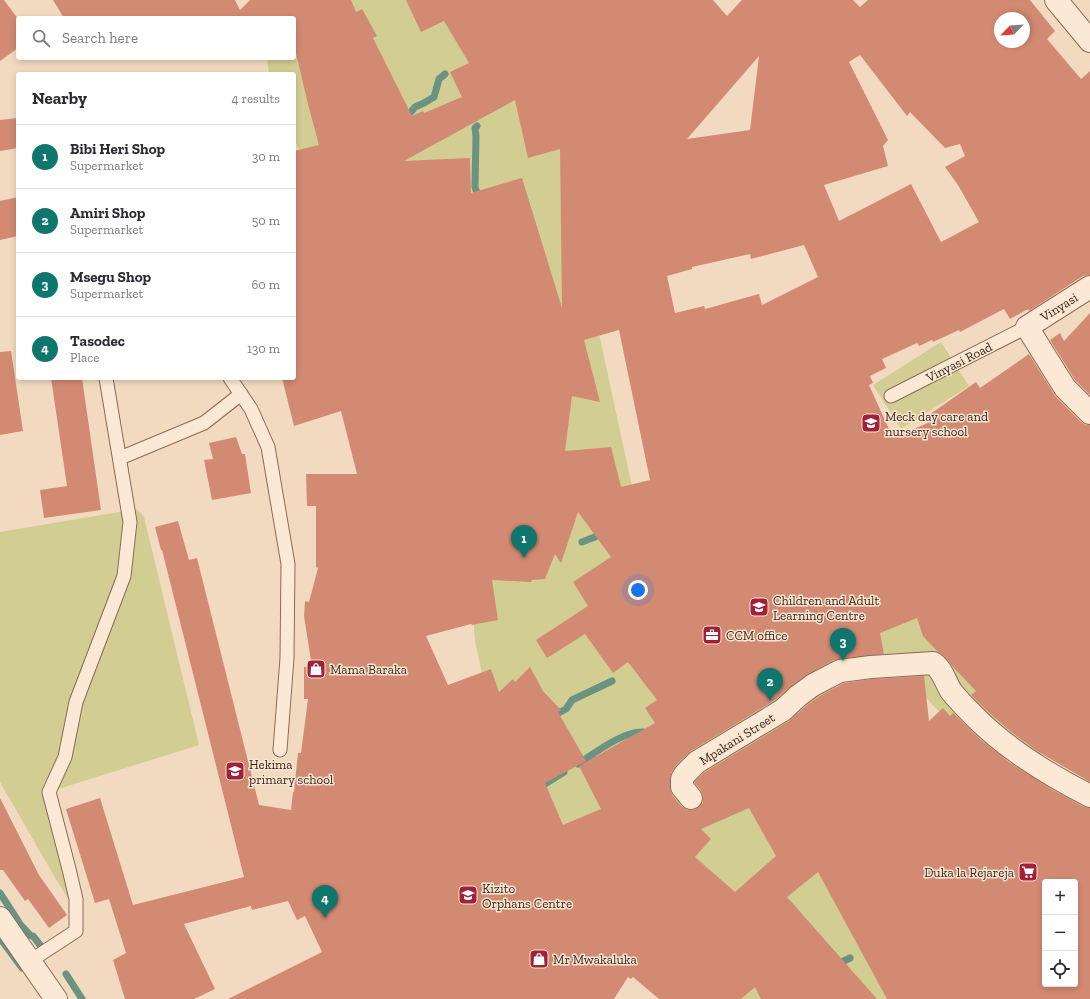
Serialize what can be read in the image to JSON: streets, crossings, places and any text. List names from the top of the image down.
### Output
{
  "streets": {
    "street": ["Vinyasi", "Mpakani Street"],
    "lane": ["Vinyasi Road"]
  },
  "crossings": [
    ["Vinyasi", "Vinyasi Road"]
  ],
  "places": {
    "school or university": [
      "Meck day care and nursery school",
      "Children and Adult Learning Centre",
      "Hekima primary school",
      "Kizito Orphans Centre"
    ],
    "office": ["CCM office"],
    "shop": ["Mama Baraka", "Mr Mwakaluka"],
    "supermarket": ["Duka la Rejareja"]
  },
  "north": "bottom left",
  "page": {
    "search": "Search here",
    "heading": ["Nearby", "4 results"],
    "list": [
      {
        "mark": "1",
        "name": "Bibi Heri Shop",
        "note": "Supermarket",
        "value": "30 m"
      },
      {
        "mark": "2",
        "name": "Amiri Shop",
        "note": "Supermarket",
        "value": "50 m"
      },
      {
        "mark": "3",
        "name": "Msegu Shop",
        "note": "Supermarket",
        "value": "60 m"
      },
      {
        "mark": "4",
        "name": "Tasodec",
        "note": "Place",
        "value": "130 m"
      }
    ],
    "pins": [
      "1",
      "3",
      "2",
      "4"
    ],
    "map_buttons": ["+", "−"]
  }
}
